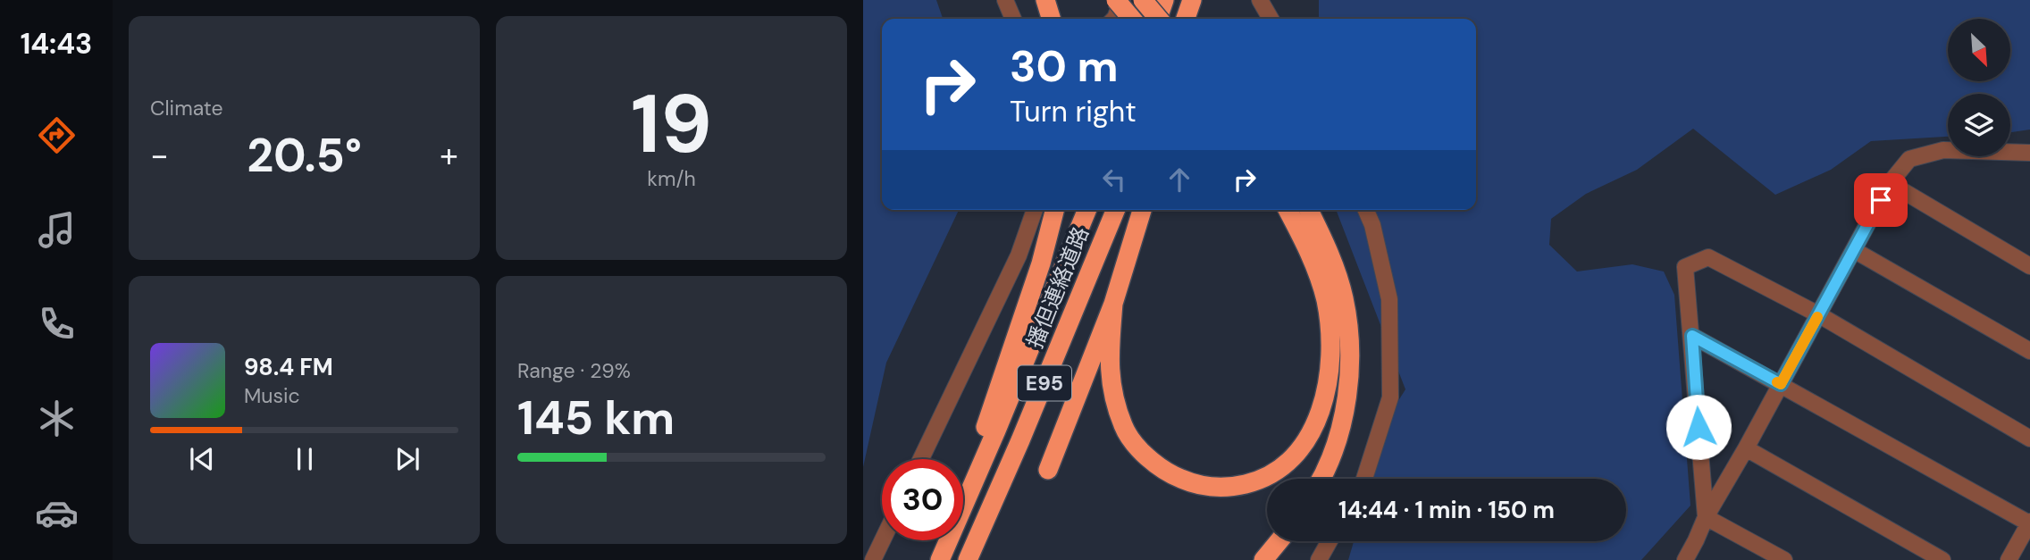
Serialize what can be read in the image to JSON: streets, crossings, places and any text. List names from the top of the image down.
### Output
{
  "streets": {
    "highway": ["播但連絡道路", "E95"]
  },
  "north": "bottom right",
  "page": {
    "tabs": "14:43",
    "tile": [
      "Climate",
      ["19", "km/h"],
      ["Range · 29%", "145 km"]
    ],
    "turn": ["30 m", "Turn right"],
    "heat": ["−", "20.5°", "+"],
    "song": ["98.4 FM", "Music"],
    "limit": "30",
    "trip": "14:44 · 1 min · 150 m"
  }
}
